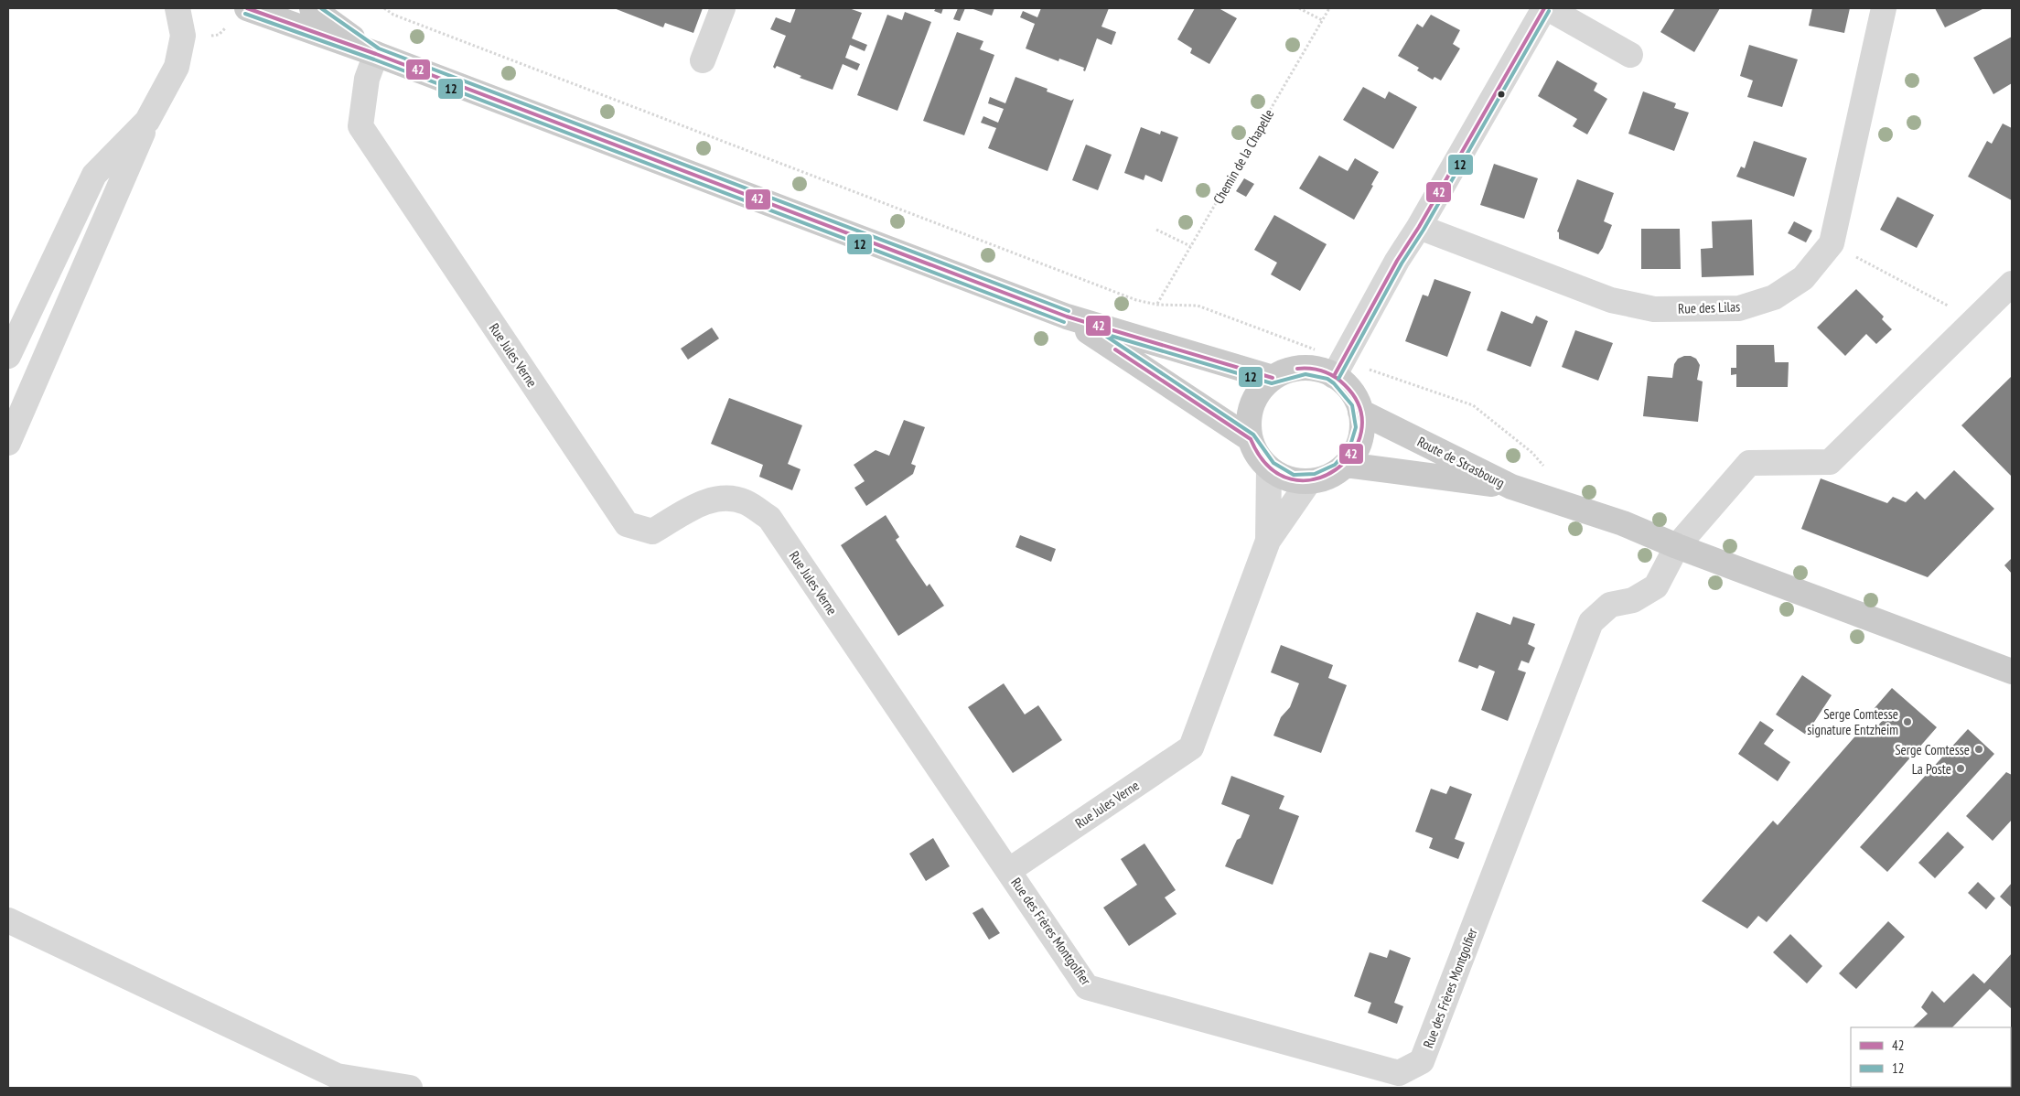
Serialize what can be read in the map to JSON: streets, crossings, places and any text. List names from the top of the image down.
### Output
{
  "streets": {
    "main road": ["Route de Strasbourg"],
    "street": ["Rue des Lilas", "Rue Jules Verne", "Rue des Frères Montgolfier"],
    "path": ["Chemin de la Chapelle"]
  },
  "crossings": [
    ["Rue Jules Verne", "Route de Strasbourg"],
    ["Rue Jules Verne", "Rue des Frères Montgolfier"]
  ],
  "places": ["Serge Comtesse signature Entzheim", "Serge Comtesse", "La Poste"],
  "lines": ["transit line 42", "transit line 12"],
  "legend": ["42", "12"]
}
